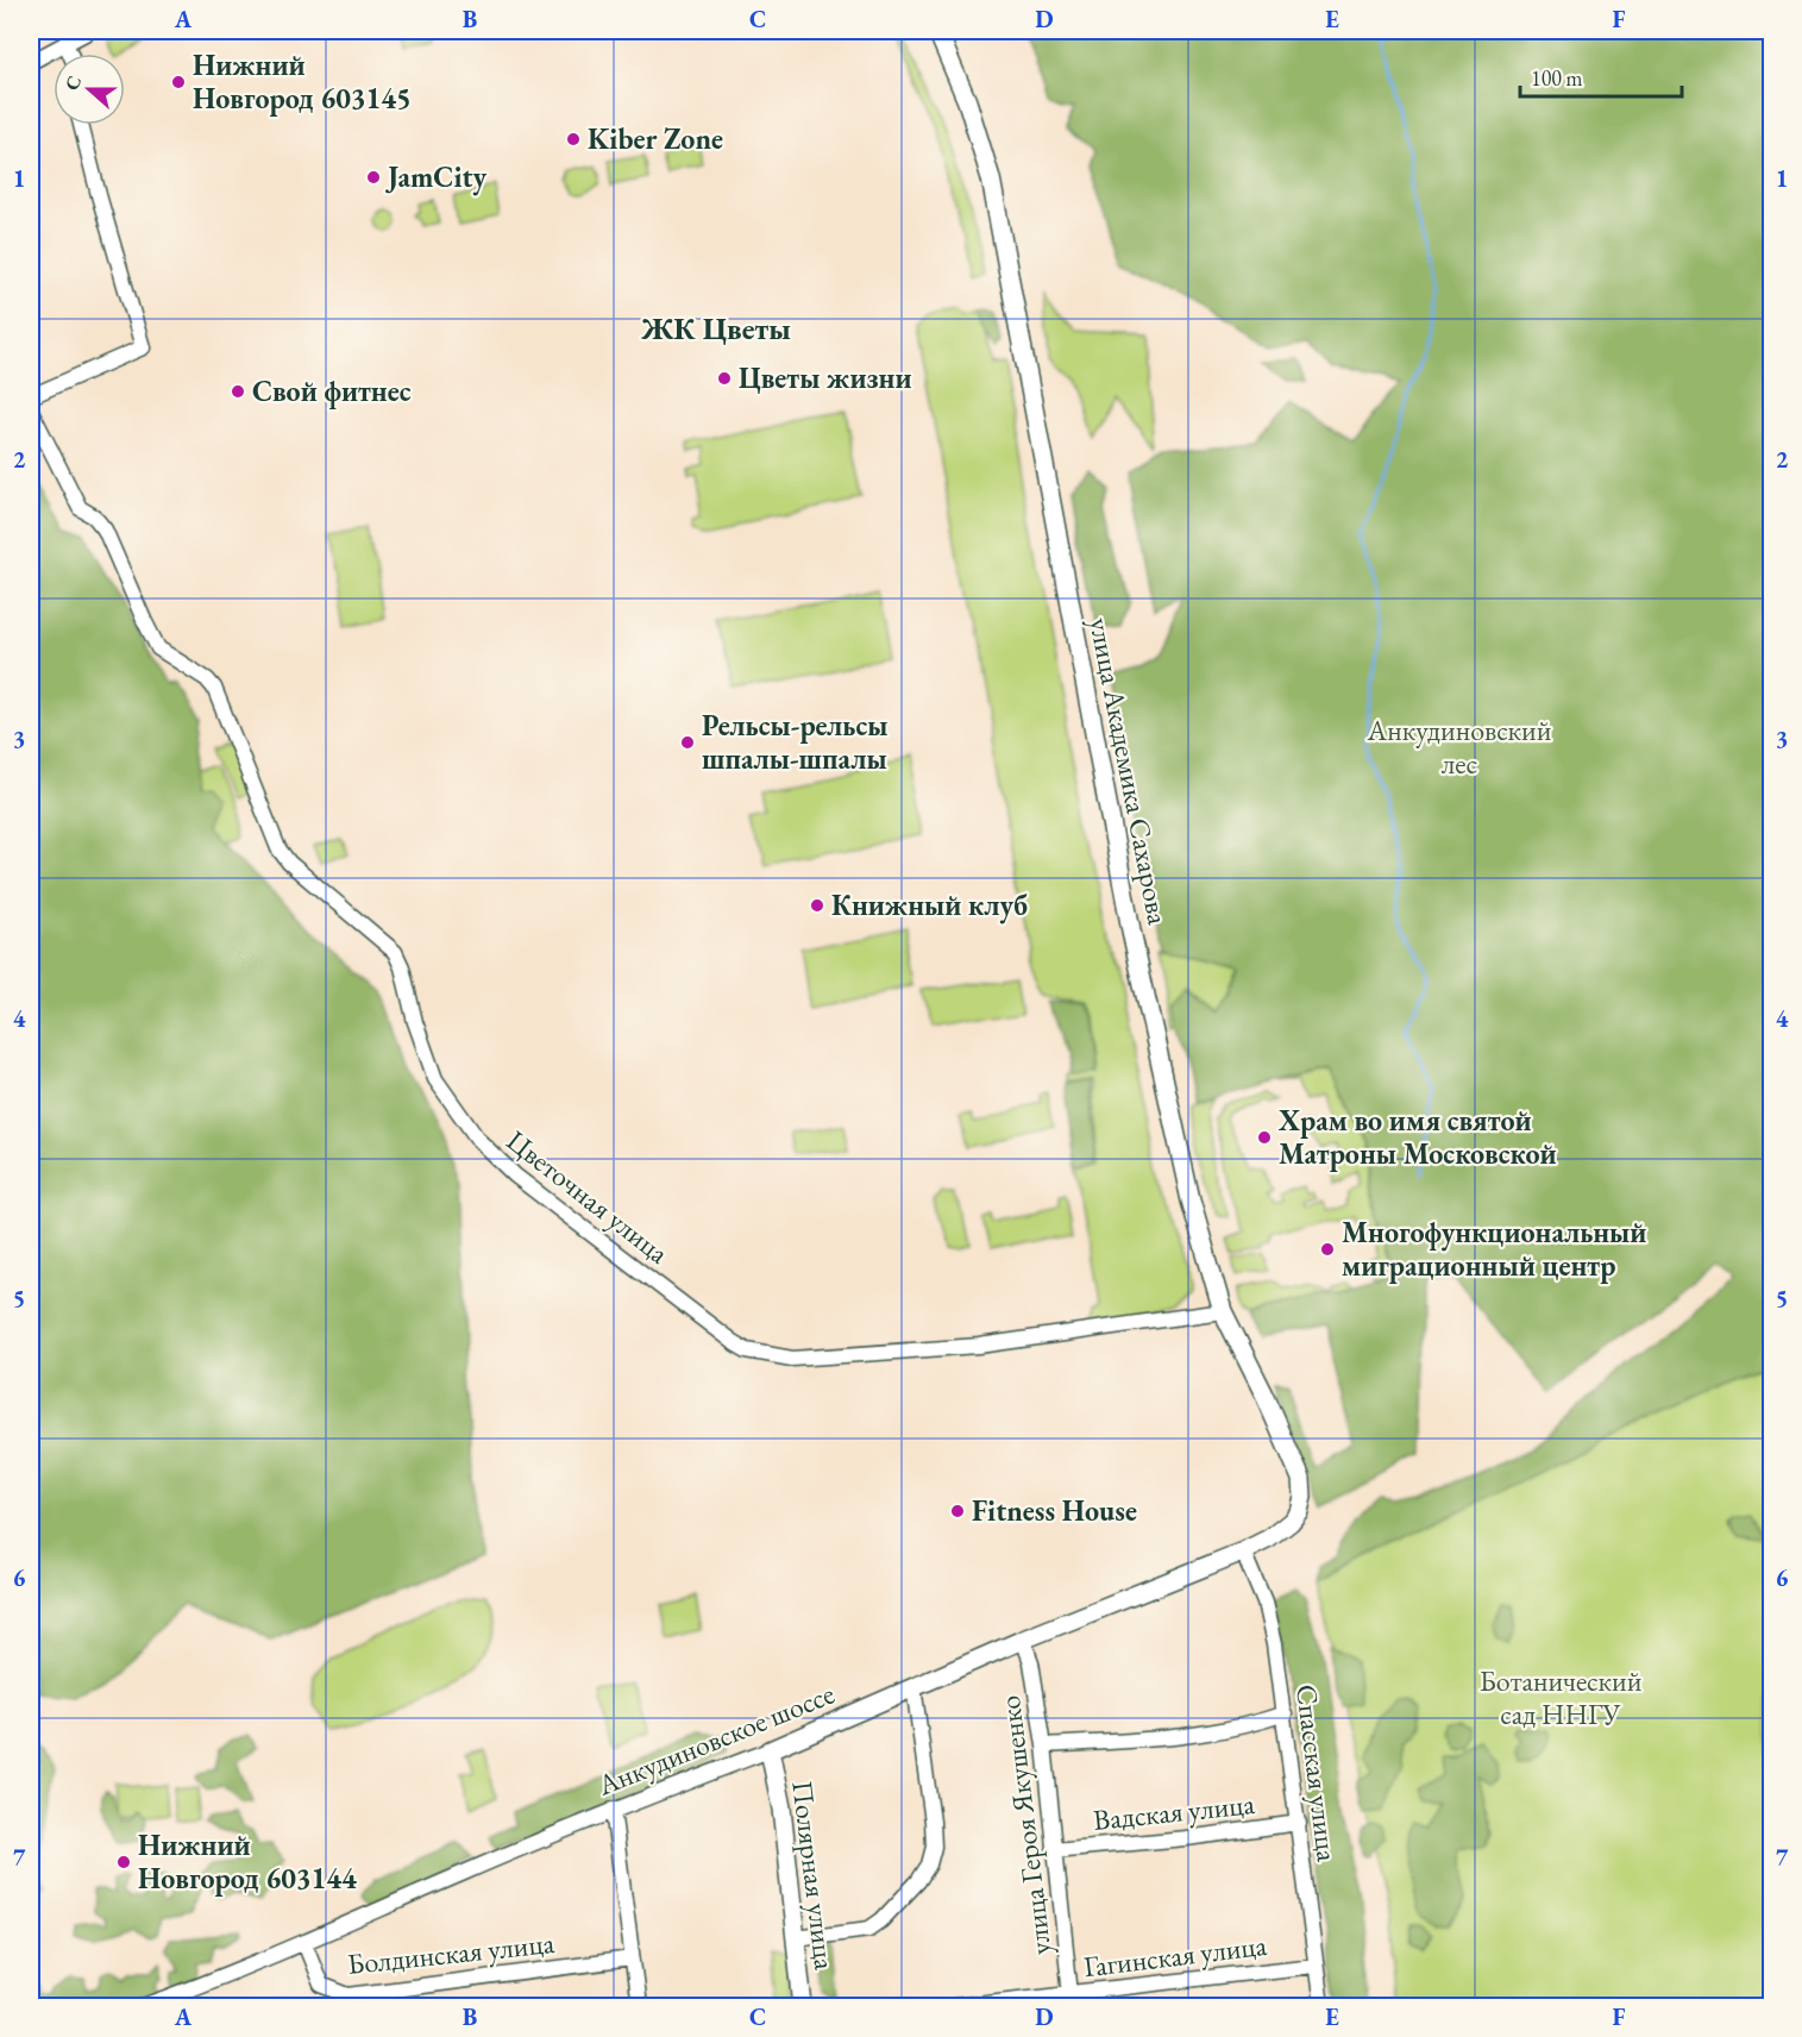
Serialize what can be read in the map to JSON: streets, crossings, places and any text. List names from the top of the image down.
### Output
{
  "streets": {
    "main road": ["улица Академика Сахарова", "Анкудиновское шоссе", "Полярная улица"],
    "street": [
      "Цветочная улица",
      "Спасская улица",
      "Вадская улица",
      "улица Героя Якушенко",
      "Болдинская улица",
      "Гагинская улица"
    ]
  },
  "crossings": [
    ["улица Академика Сахарова", "Цветочная улица"],
    ["улица Академика Сахарова", "Анкудиновское шоссе"],
    ["Анкудиновское шоссе", "Спасская улица"],
    ["Анкудиновское шоссе", "улица Героя Якушенко"],
    ["Анкудиновское шоссе", "Полярная улица"],
    ["Анкудиновское шоссе", "Болдинская улица"],
    ["Спасская улица", "Вадская улица"],
    ["Спасская улица", "Гагинская улица"],
    ["Вадская улица", "улица Героя Якушенко"],
    ["улица Героя Якушенко", "Гагинская улица"]
  ],
  "districts": ["ЖК Цветы"],
  "parks": ["Анкудиновский лес", "Ботанический сад ННГУ"],
  "places": [
    "Нижний Новгород 603145",
    "Kiber Zone",
    "JamCity",
    "Цветы жизни",
    "Свой фитнес",
    "Рельсы-рельсы шпалы-шпалы",
    "Книжный клуб",
    "Храм во имя святой Матроны Московской",
    "Многофункциональный миграционный центр",
    "Fitness House",
    "Нижний Новгород 603144"
  ],
  "scale_bar": "100 m",
  "north": "left",
  "grid": {
    "columns": [
      "A",
      "B",
      "C",
      "D",
      "E",
      "F"
    ],
    "rows": [
      "1",
      "2",
      "3",
      "4",
      "5",
      "6",
      "7"
    ]
  }
}
